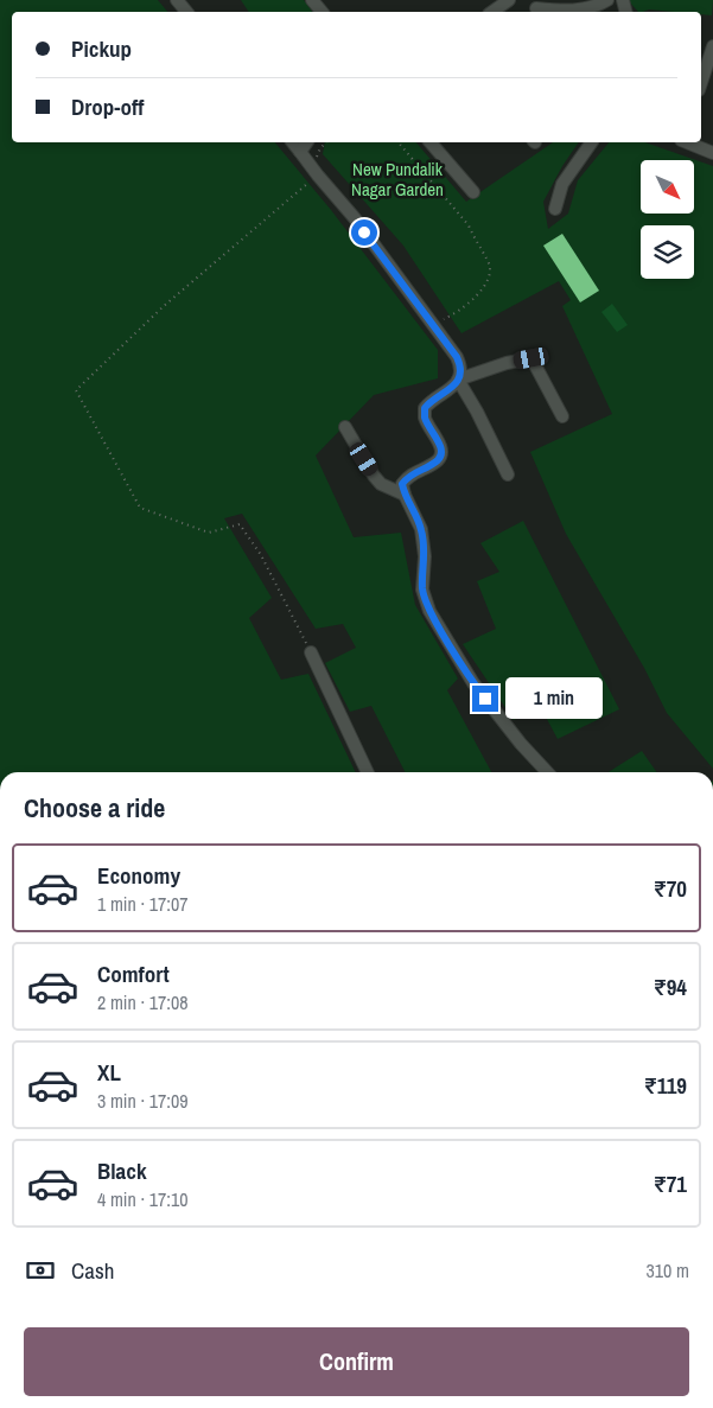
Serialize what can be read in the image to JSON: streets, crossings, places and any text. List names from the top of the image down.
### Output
{
  "parks": ["New Pundalik Nagar Garden"],
  "north": "bottom right",
  "page": {
    "banner": ["Pickup", "Drop-off"],
    "bubble": "1 min",
    "heading": "Choose a ride",
    "list": [
      {
        "name": "Economy",
        "note": "1 min · 17:07",
        "value": "₹70"
      },
      {
        "name": "Comfort",
        "note": "2 min · 17:08",
        "value": "₹94"
      },
      {
        "name": "XL",
        "note": "3 min · 17:09",
        "value": "₹119"
      },
      {
        "name": "Black",
        "note": "4 min · 17:10",
        "value": "₹71"
      }
    ],
    "pay": ["Cash", "310 m"],
    "buttons": "Confirm"
  }
}
